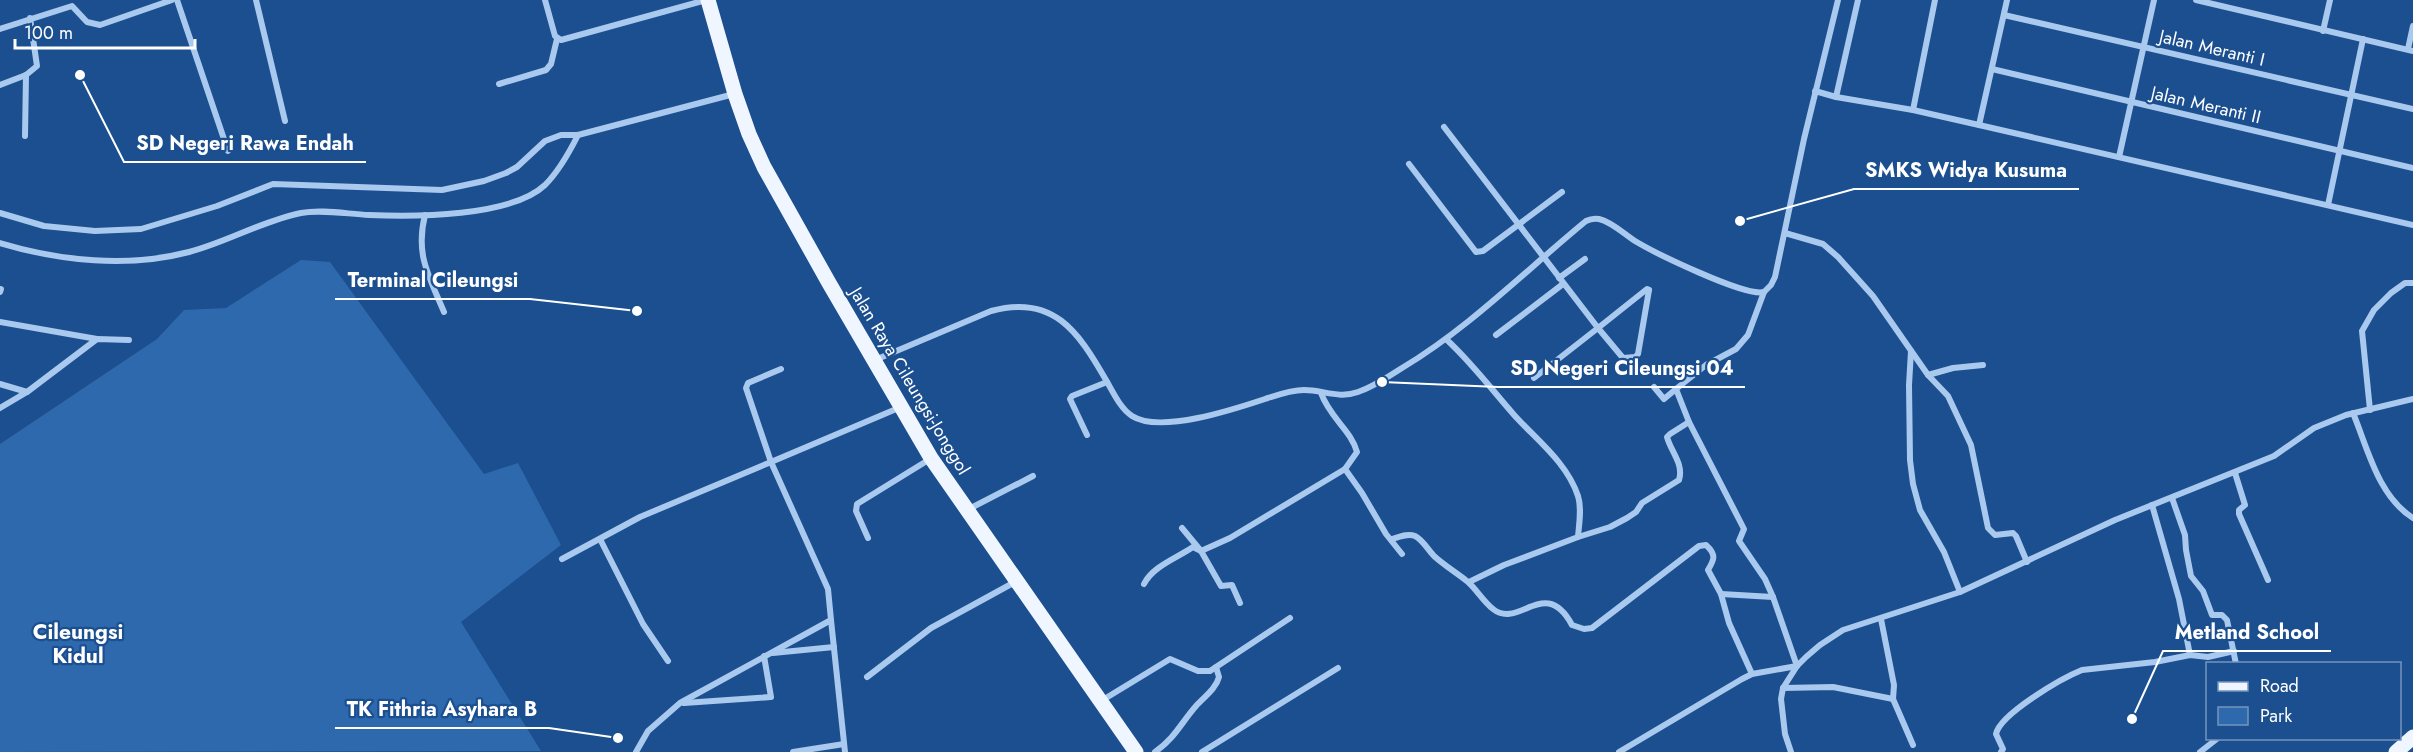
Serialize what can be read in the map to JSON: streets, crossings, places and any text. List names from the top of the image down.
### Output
{
  "streets": {
    "main road": ["Jalan Raya Cileungsi-Jonggol"],
    "street": ["Jalan Meranti I", "Jalan Meranti II"]
  },
  "districts": ["Cileungsi Kidul"],
  "places": [
    "SD Negeri Rawa Endah",
    "SMKS Widya Kusuma",
    "Terminal Cileungsi",
    "SD Negeri Cileungsi 04",
    "Metland School",
    "TK Fithria Asyhara B"
  ],
  "legend": ["Road", "Park"],
  "scale_bar": "100 m"
}
